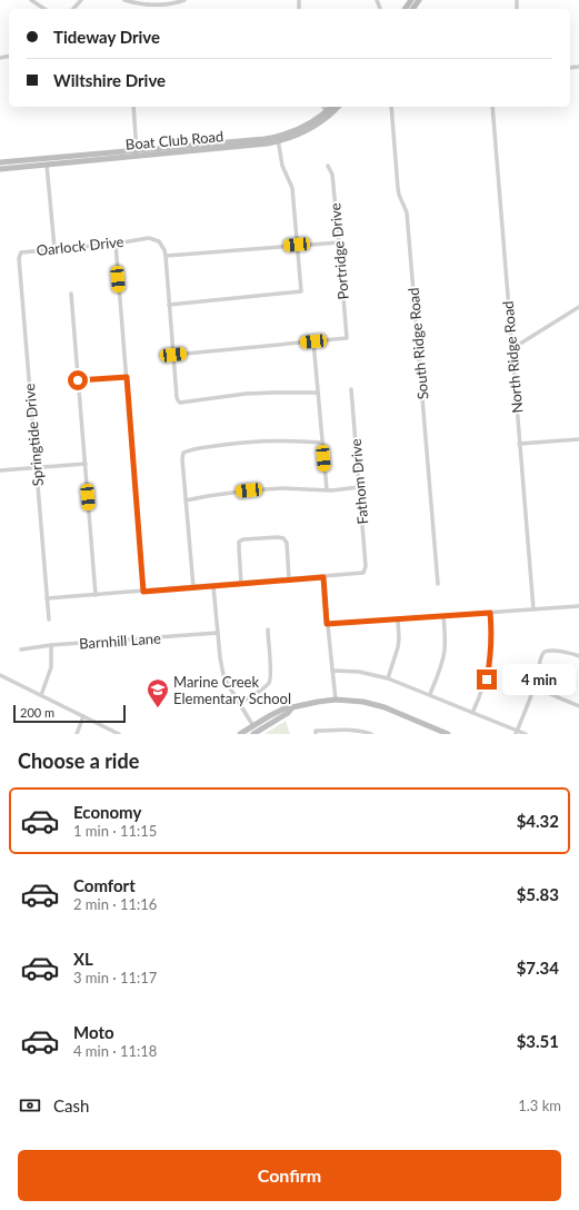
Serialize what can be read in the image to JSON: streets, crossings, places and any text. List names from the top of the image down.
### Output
{
  "streets": {
    "main road": ["Boat Club Road"],
    "street": [
      "Oarlock Drive",
      "Portridge Drive",
      "South Ridge Road",
      "North Ridge Road",
      "Springtide Drive",
      "Fathom Drive",
      "Barnhill Lane"
    ]
  },
  "crossings": [
    ["Oarlock Drive", "Springtide Drive"]
  ],
  "places": {
    "school or university": ["Marine Creek Elementary School"]
  },
  "scale_bar": "200 m",
  "page": {
    "banner": ["Tideway Drive", "Wiltshire Drive"],
    "bubble": "4 min",
    "scale": "200 m",
    "heading": "Choose a ride",
    "list": [
      {
        "name": "Economy",
        "note": "1 min · 11:15",
        "value": "$4.32"
      },
      {
        "name": "Comfort",
        "note": "2 min · 11:16",
        "value": "$5.83"
      },
      {
        "name": "XL",
        "note": "3 min · 11:17",
        "value": "$7.34"
      },
      {
        "name": "Moto",
        "note": "4 min · 11:18",
        "value": "$3.51"
      }
    ],
    "pay": ["Cash", "1.3 km"],
    "buttons": "Confirm"
  }
}
